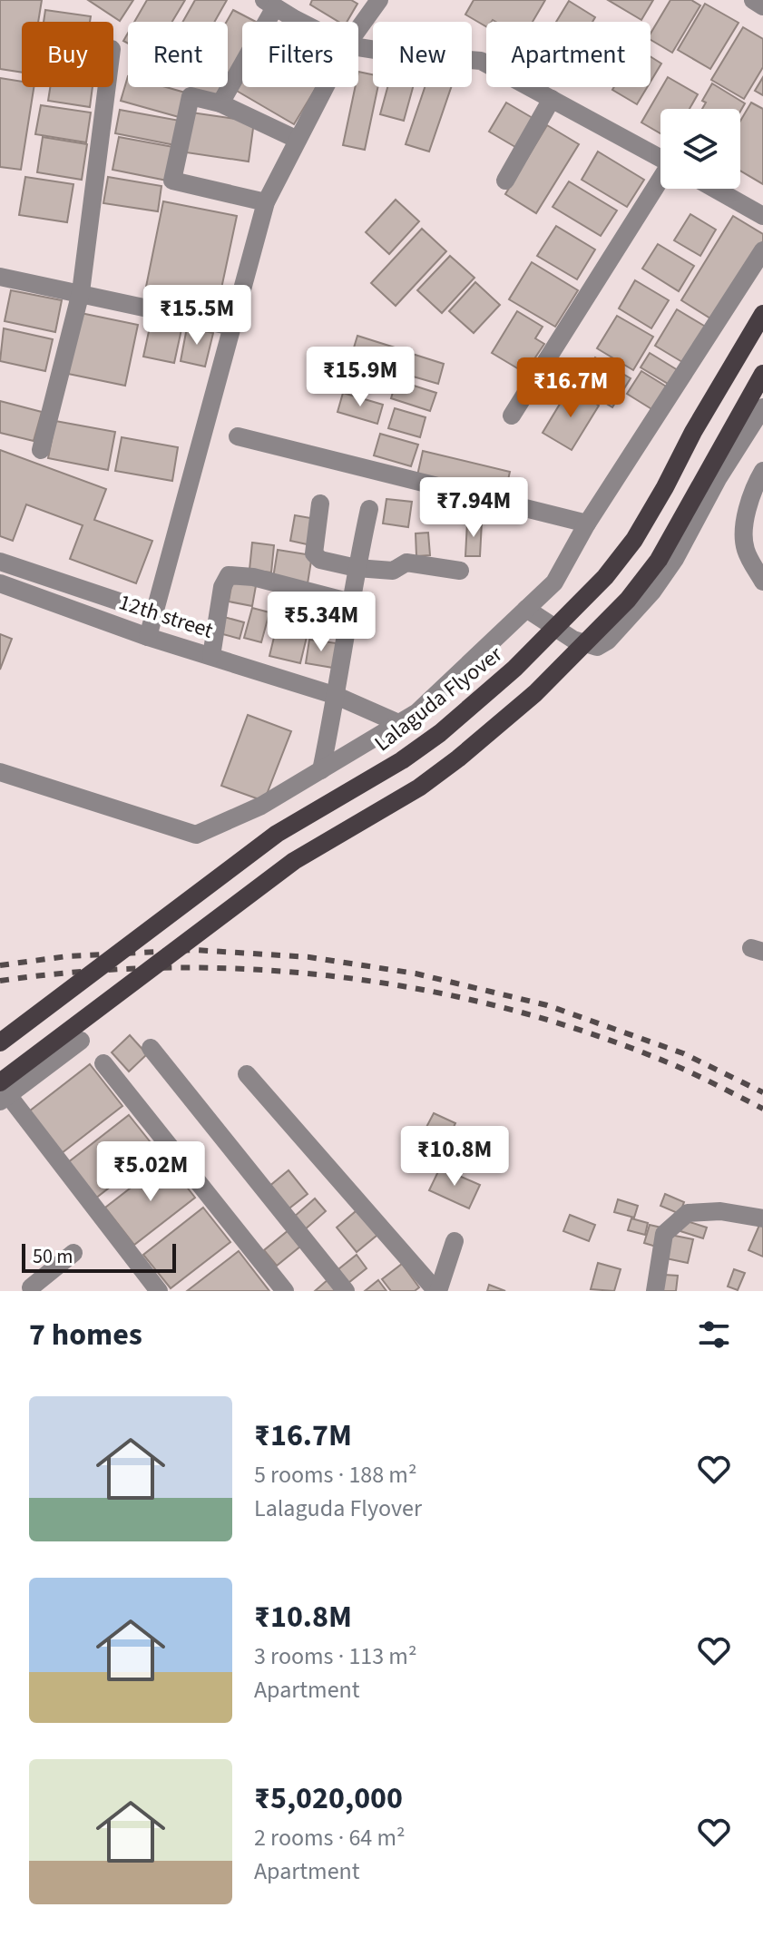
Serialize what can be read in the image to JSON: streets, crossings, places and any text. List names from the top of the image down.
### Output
{
  "streets": {
    "main road": ["Lalaguda Flyover"],
    "street": ["12th street"]
  },
  "scale_bar": "50 m",
  "page": {
    "chip": [
      "Buy",
      "Rent",
      "Filters",
      "New",
      "Apartment"
    ],
    "price": [
      "₹15.5M",
      "₹15.9M",
      "₹16.7M",
      "₹7.94M",
      "₹5.34M",
      "₹10.8M",
      "₹5.02M"
    ],
    "scale": "50 m",
    "heading": "7 homes",
    "list": [
      {
        "name": "₹16.7M",
        "note": "5 rooms · 188 m² · Lalaguda Flyover"
      },
      {
        "name": "₹10.8M",
        "note": "3 rooms · 113 m² · Apartment"
      },
      {
        "name": "₹5,020,000",
        "note": "2 rooms · 64 m² · Apartment"
      }
    ]
  }
}
